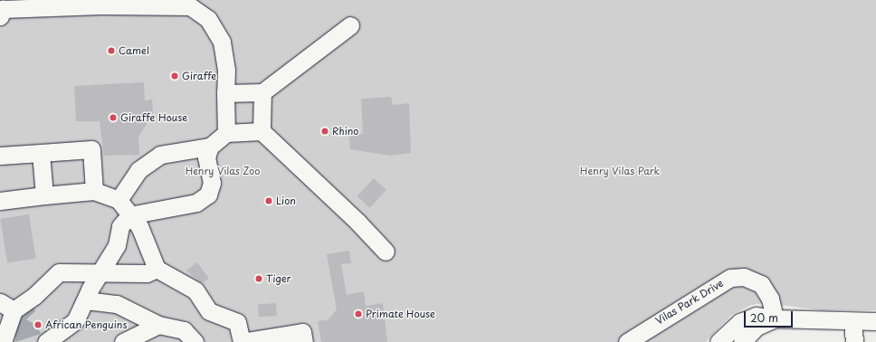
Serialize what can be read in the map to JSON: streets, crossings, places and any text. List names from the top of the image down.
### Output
{
  "streets": {
    "street": ["Vilas Park Drive"]
  },
  "parks": ["Henry Vilas Zoo", "Henry Vilas Park"],
  "places": [
    "Camel",
    "Giraffe",
    "Giraffe House",
    "Rhino",
    "Lion",
    "Tiger",
    "Primate House",
    "African Penguins"
  ],
  "scale_bar": "20 m"
}
